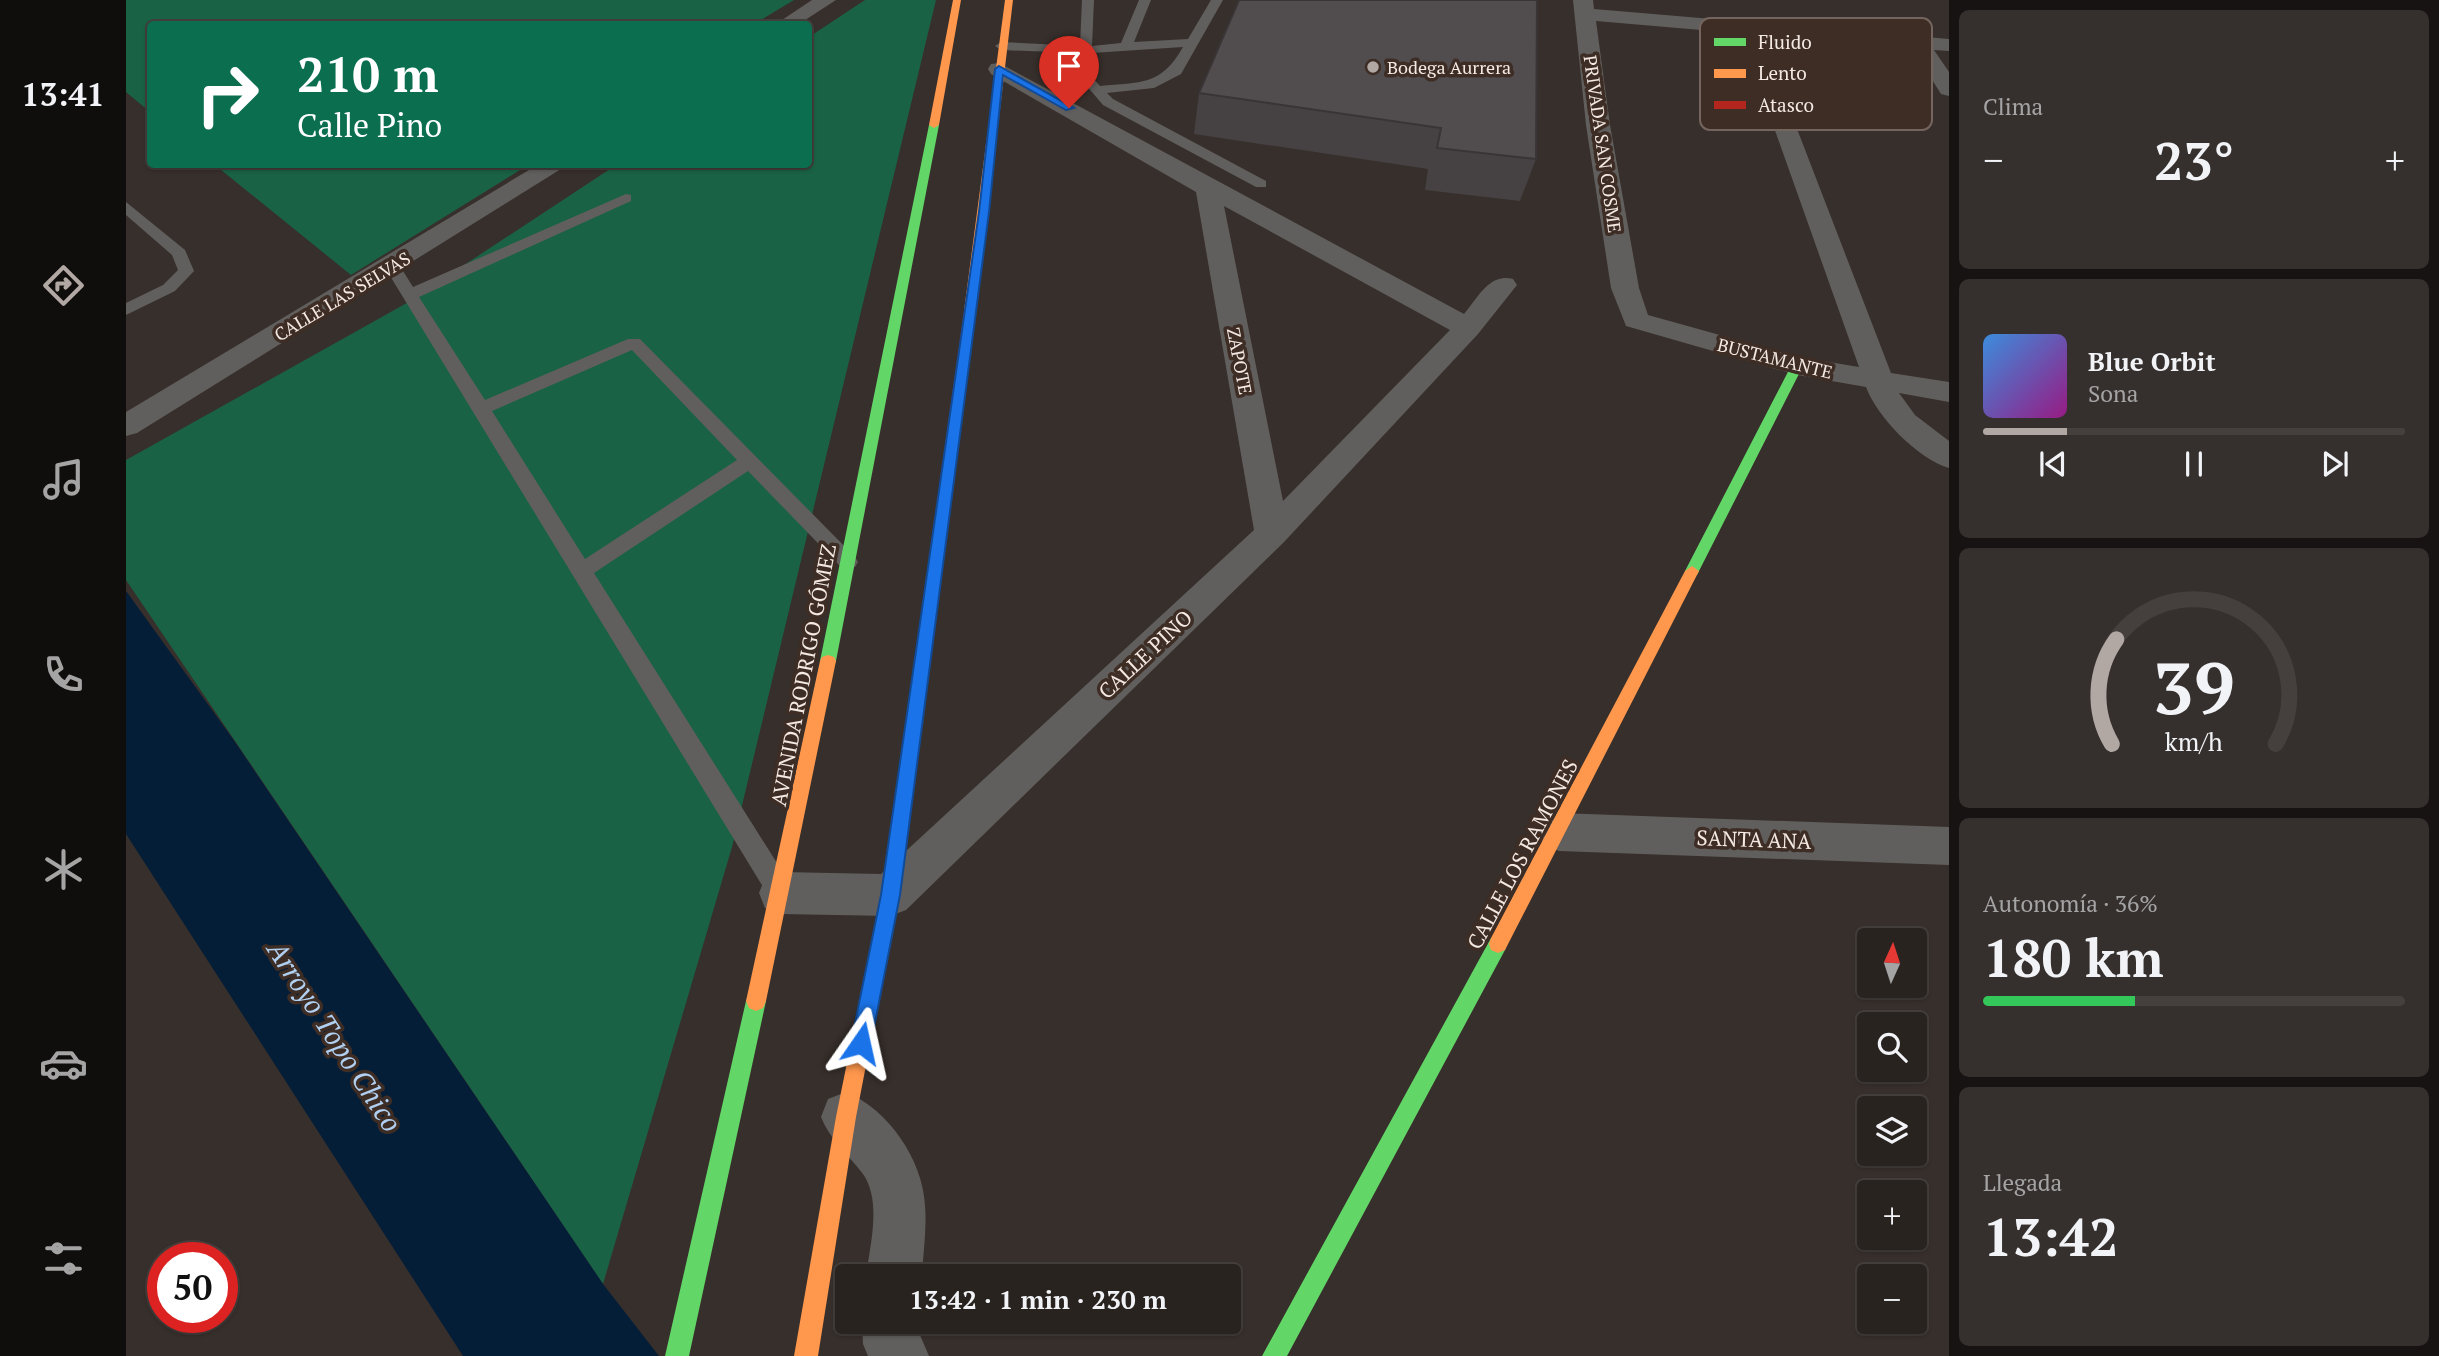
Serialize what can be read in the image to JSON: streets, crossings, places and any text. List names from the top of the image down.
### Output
{
  "streets": {
    "main road": ["AVENIDA RODRIGO GÓMEZ", "CALLE LOS RAMONES"],
    "street": [
      "PRIVADA SAN COSME",
      "CALLE LAS SELVAS",
      "BUSTAMANTE",
      "ZAPOTE",
      "CALLE PINO",
      "SANTA ANA"
    ]
  },
  "crossings": [
    ["PRIVADA SAN COSME", "BUSTAMANTE"],
    ["BUSTAMANTE", "CALLE LOS RAMONES"],
    ["ZAPOTE", "CALLE PINO"],
    ["SANTA ANA", "CALLE LOS RAMONES"]
  ],
  "water": ["Arroyo Topo Chico"],
  "places": ["Bodega Aurrera"],
  "legend": ["Fluido", "Lento", "Atasco"],
  "north": "top",
  "page": {
    "tabs": "13:41",
    "tile": [
      "Clima",
      ["Autonomía · 36%", "180 km"],
      ["Llegada", "13:42"]
    ],
    "turn": ["210 m", "Calle Pino"],
    "heat": ["−", "23°", "+"],
    "song": ["Blue Orbit", "Sona"],
    "map_buttons": ["+", "−"],
    "limit": "50",
    "trip": "13:42 · 1 min · 230 m",
    "gauge": ["39", "km/h"]
  }
}
